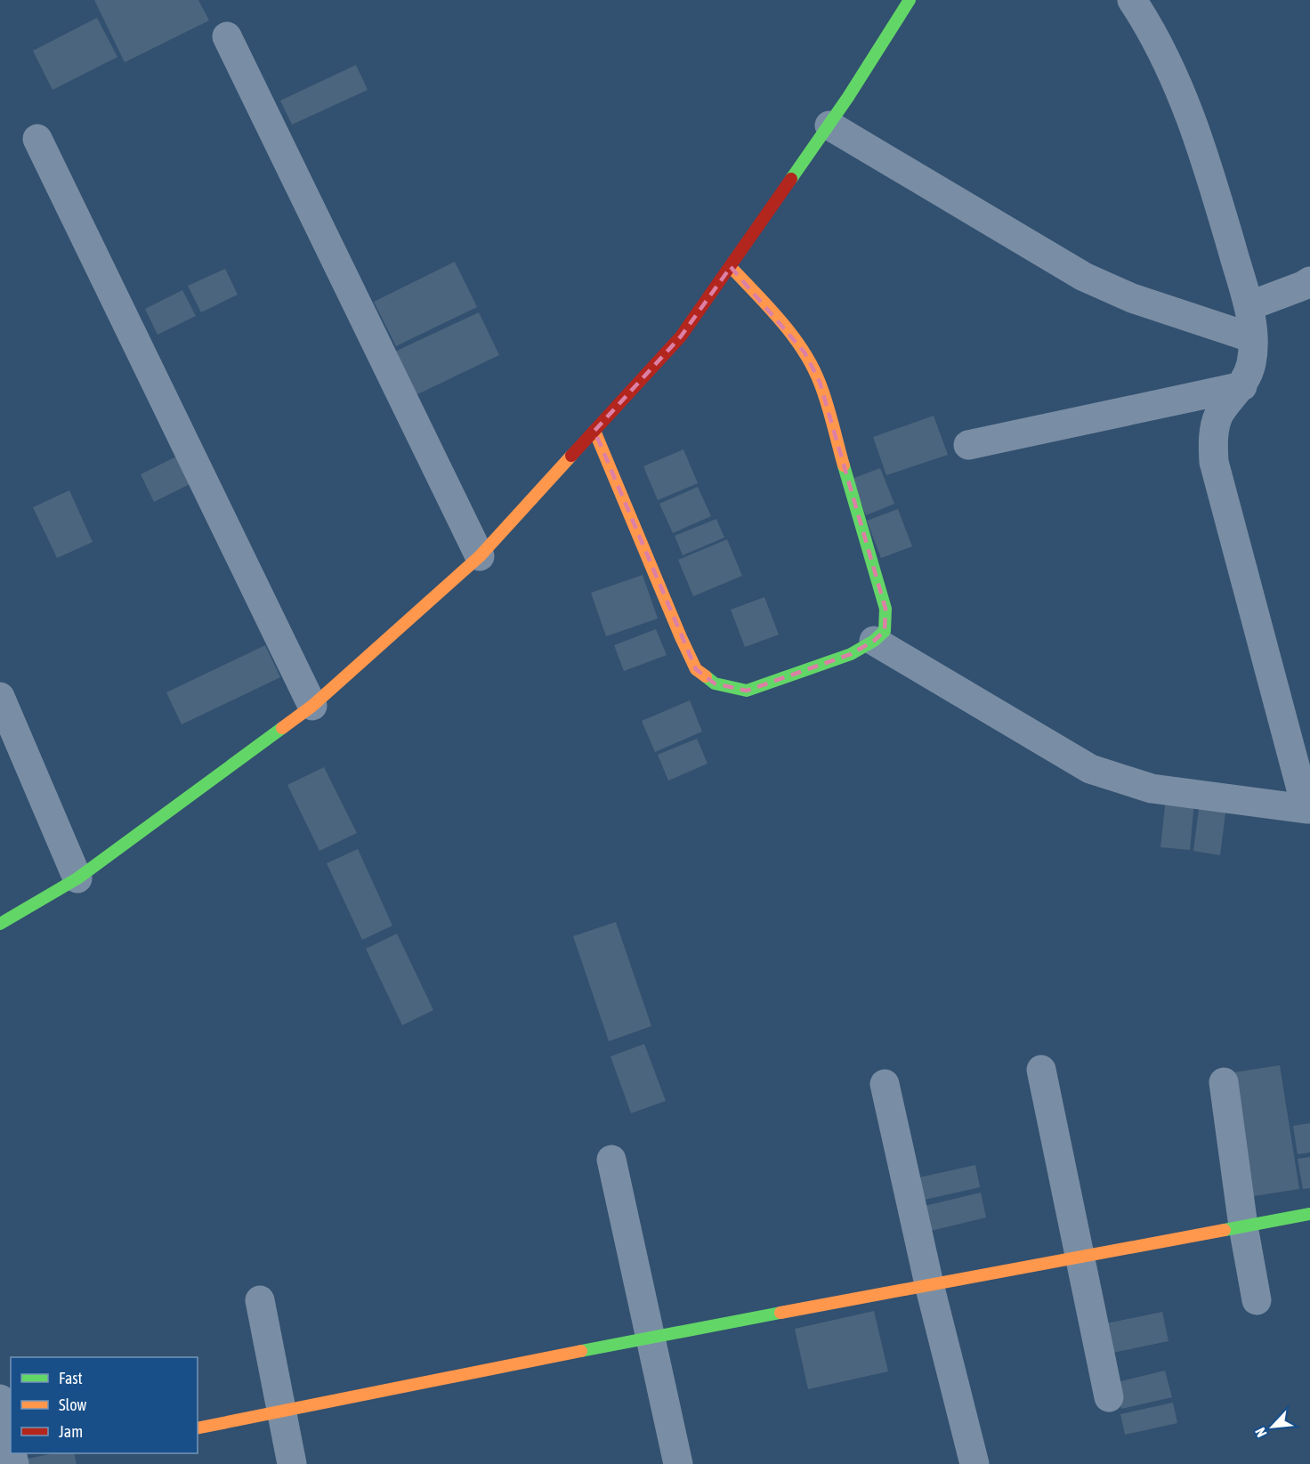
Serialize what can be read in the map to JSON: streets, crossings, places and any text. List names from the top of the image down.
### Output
{
  "legend": ["Fast", "Slow", "Jam"],
  "north": "bottom left"
}
